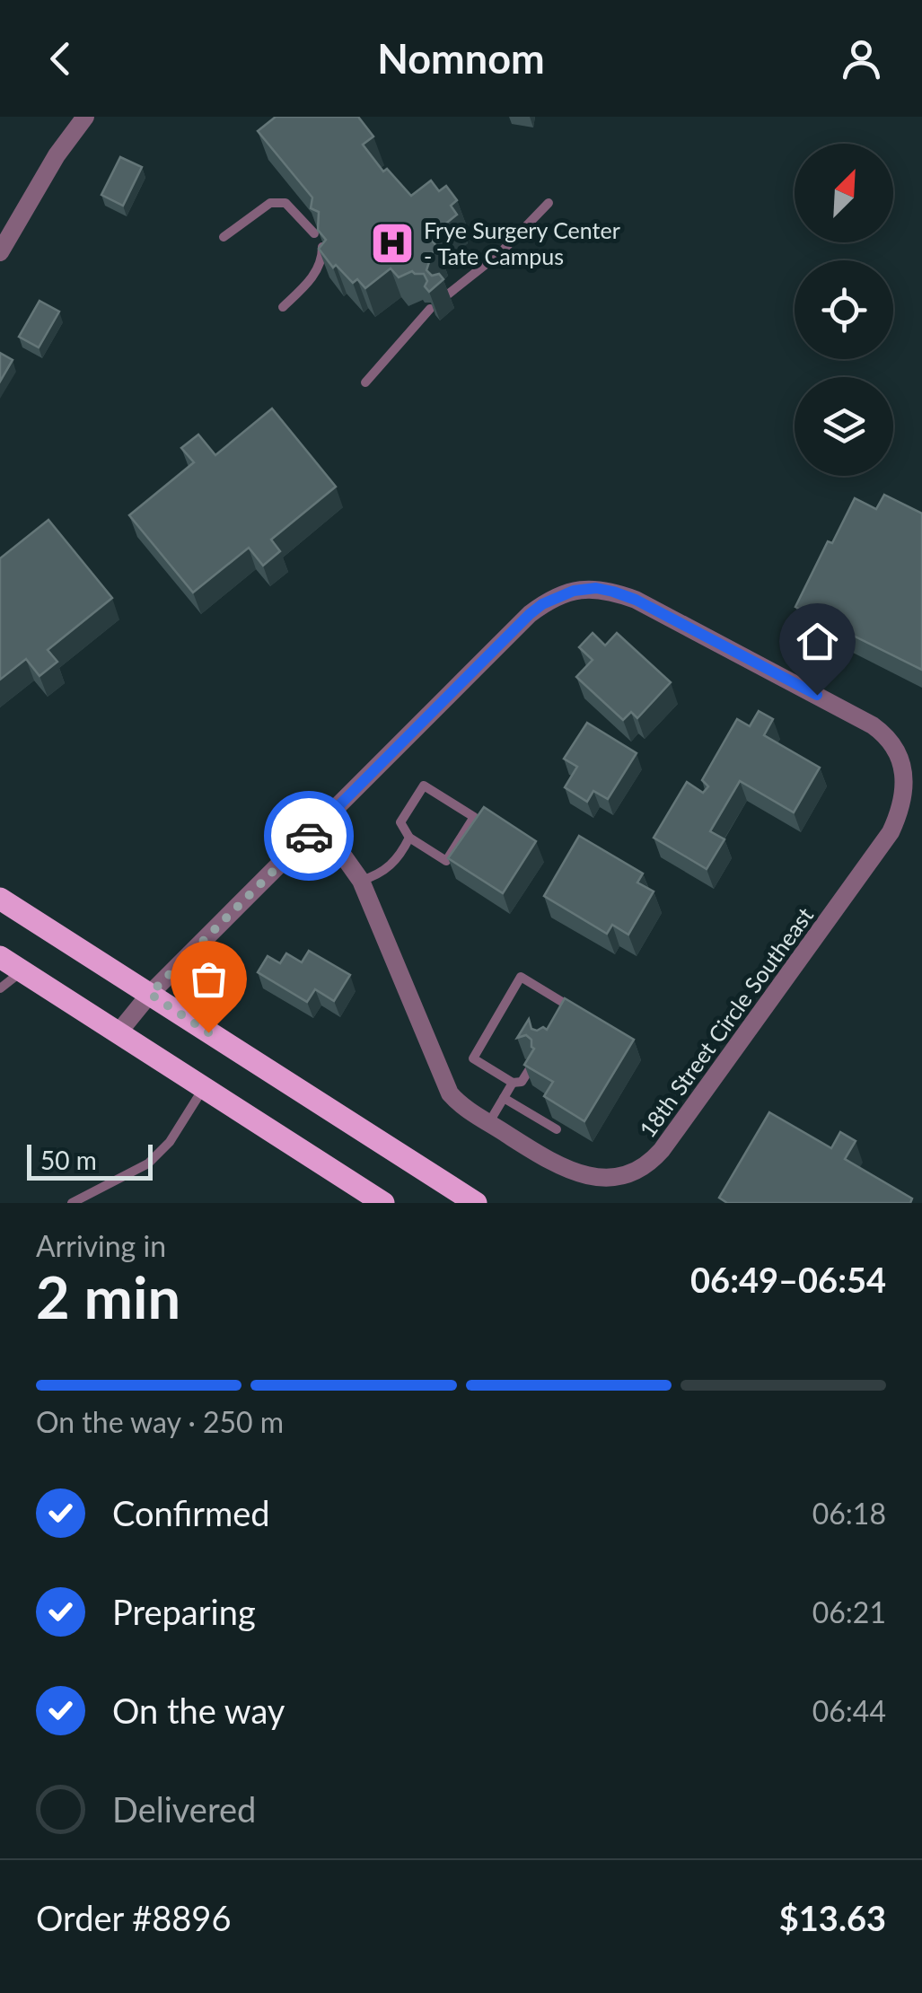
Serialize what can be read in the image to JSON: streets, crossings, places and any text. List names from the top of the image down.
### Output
{
  "streets": {
    "street": ["18th Street Circle Southeast"]
  },
  "places": {
    "hospital": ["Frye Surgery Center - Tate Campus"]
  },
  "scale_bar": "50 m",
  "north": "top right",
  "page": {
    "header": "Nomnom",
    "scale": "50 m",
    "heading": ["2 min", "Arriving in", "06:49–06:54"],
    "panel": ["Order #8896", "$13.63"],
    "bar": "On the way · 250 m",
    "list": [
      ["Confirmed", "06:18"],
      ["Preparing", "06:21"],
      ["On the way", "06:44"],
      "Delivered"
    ]
  }
}
